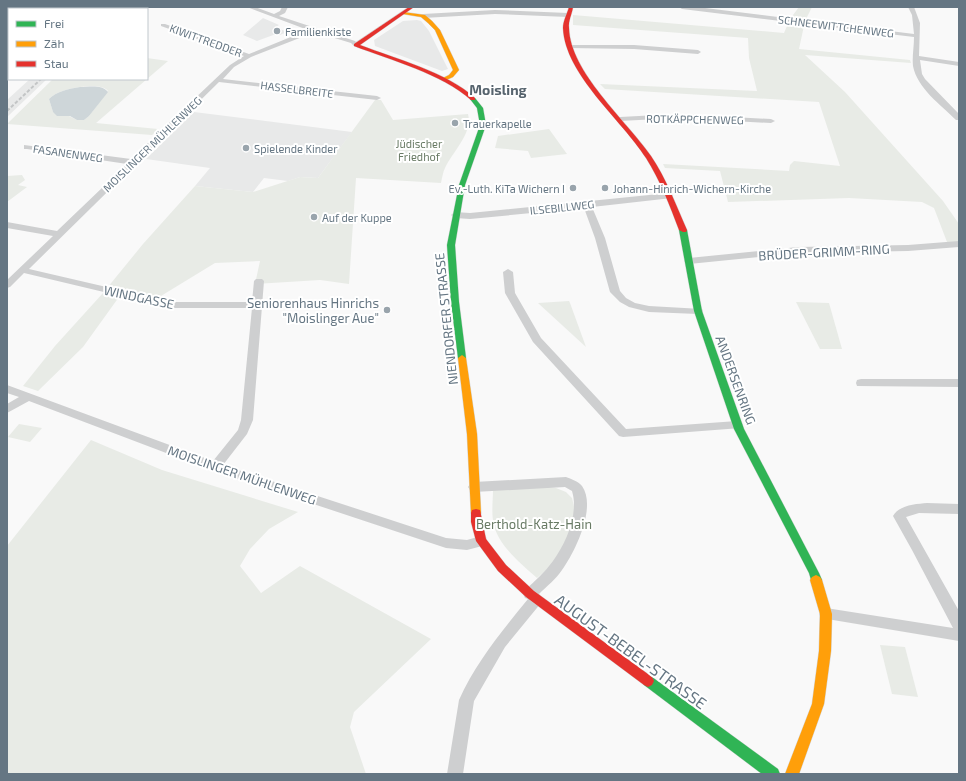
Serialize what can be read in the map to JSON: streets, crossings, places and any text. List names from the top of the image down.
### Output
{
  "streets": {
    "street": [
      "SCHNEEWITTCHENWEG",
      "KIWITTREDDER",
      "HASSELBREITE",
      "ROTKÄPPCHENWEG",
      "MOISLINGER MÜHLENWEG",
      "FASANENWEG",
      "ILSEBILLWEG",
      "BRÜDER-GRIMM-RING",
      "WINDGASSE",
      "NIENDORFER STRASSE",
      "ANDERSENRING",
      "AUGUST-BEBEL-STRASSE"
    ]
  },
  "crossings": [
    ["KIWITTREDDER", "MOISLINGER MÜHLENWEG"],
    ["HASSELBREITE", "MOISLINGER MÜHLENWEG"],
    ["ROTKÄPPCHENWEG", "ANDERSENRING"],
    ["MOISLINGER MÜHLENWEG", "FASANENWEG"],
    ["MOISLINGER MÜHLENWEG", "WINDGASSE"],
    ["MOISLINGER MÜHLENWEG", "NIENDORFER STRASSE"],
    ["MOISLINGER MÜHLENWEG", "AUGUST-BEBEL-STRASSE"],
    ["ILSEBILLWEG", "NIENDORFER STRASSE"],
    ["ILSEBILLWEG", "ANDERSENRING"],
    ["BRÜDER-GRIMM-RING", "ANDERSENRING"],
    ["NIENDORFER STRASSE", "AUGUST-BEBEL-STRASSE"]
  ],
  "districts": ["Moisling"],
  "parks": ["Jüdischer Friedhof", "Berthold-Katz-Hain"],
  "places": [
    "Familienkiste",
    "Trauerkapelle",
    "Spielende Kinder",
    "Ev.-Luth. KiTa Wichern I",
    "Johann-Hinrich-Wichern-Kirche",
    "Auf der Kuppe",
    "Seniorenhaus Hinrichs \"Moislinger Aue\""
  ],
  "legend": ["Frei", "Zäh", "Stau"]
}
